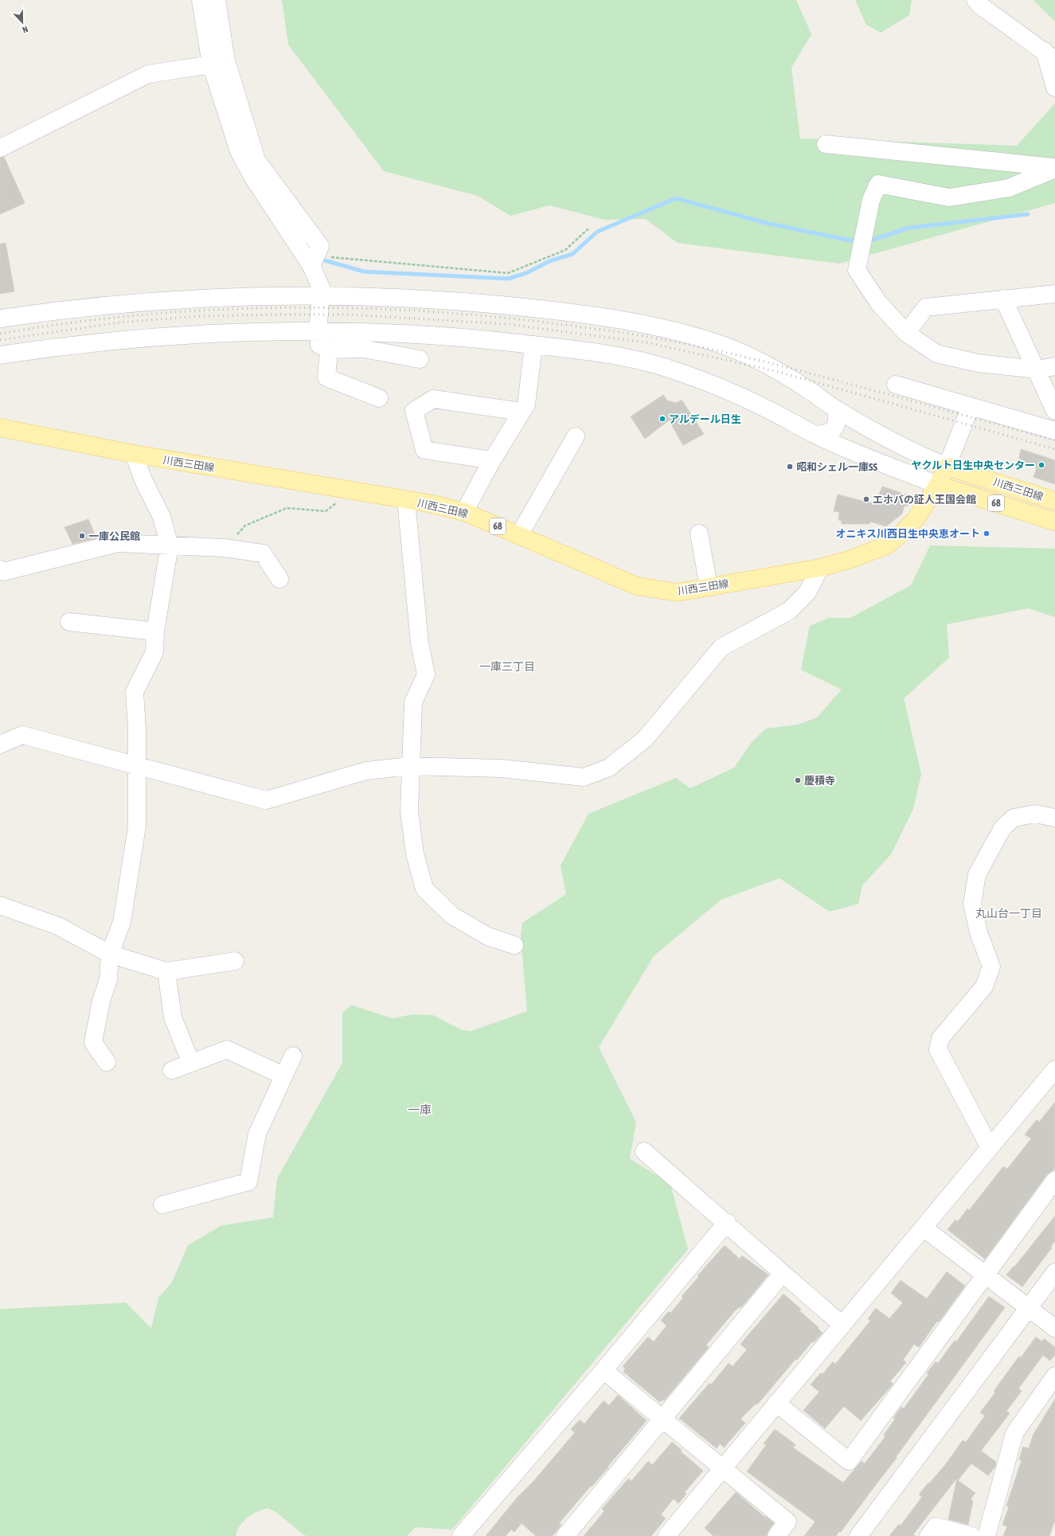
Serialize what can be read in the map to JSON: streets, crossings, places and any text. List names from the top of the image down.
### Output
{
  "streets": {
    "main road": ["川西三田線", "68"]
  },
  "districts": ["一庫三丁目", "丸山台一丁目", "一庫"],
  "places": [
    "アルデール日生",
    "ヤクルト日生中央センター",
    "昭和シェル一庫SS",
    "エホバの証人王国会館",
    "オニキス川西日生中央恵オート",
    "一庫公民館",
    "慶積寺"
  ],
  "north": "bottom"
}
